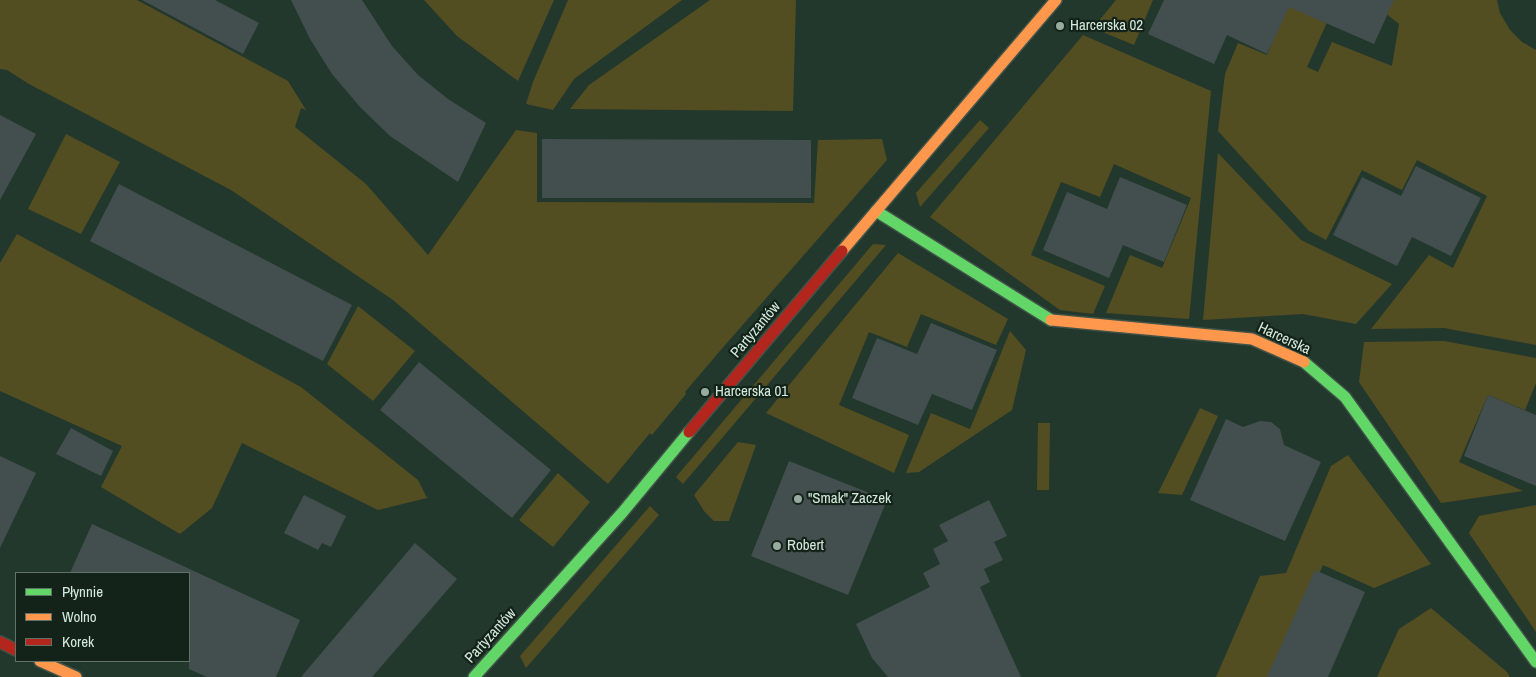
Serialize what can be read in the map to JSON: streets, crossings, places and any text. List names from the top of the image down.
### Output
{
  "streets": {
    "street": ["Partyzantów", "Harcerska"]
  },
  "crossings": [
    ["Partyzantów", "Harcerska"]
  ],
  "places": [
    "Harcerska 02",
    "Harcerska 01",
    "\"Smak\" Zaczek",
    "Robert"
  ],
  "legend": ["Płynnie", "Wolno", "Korek"]
}
